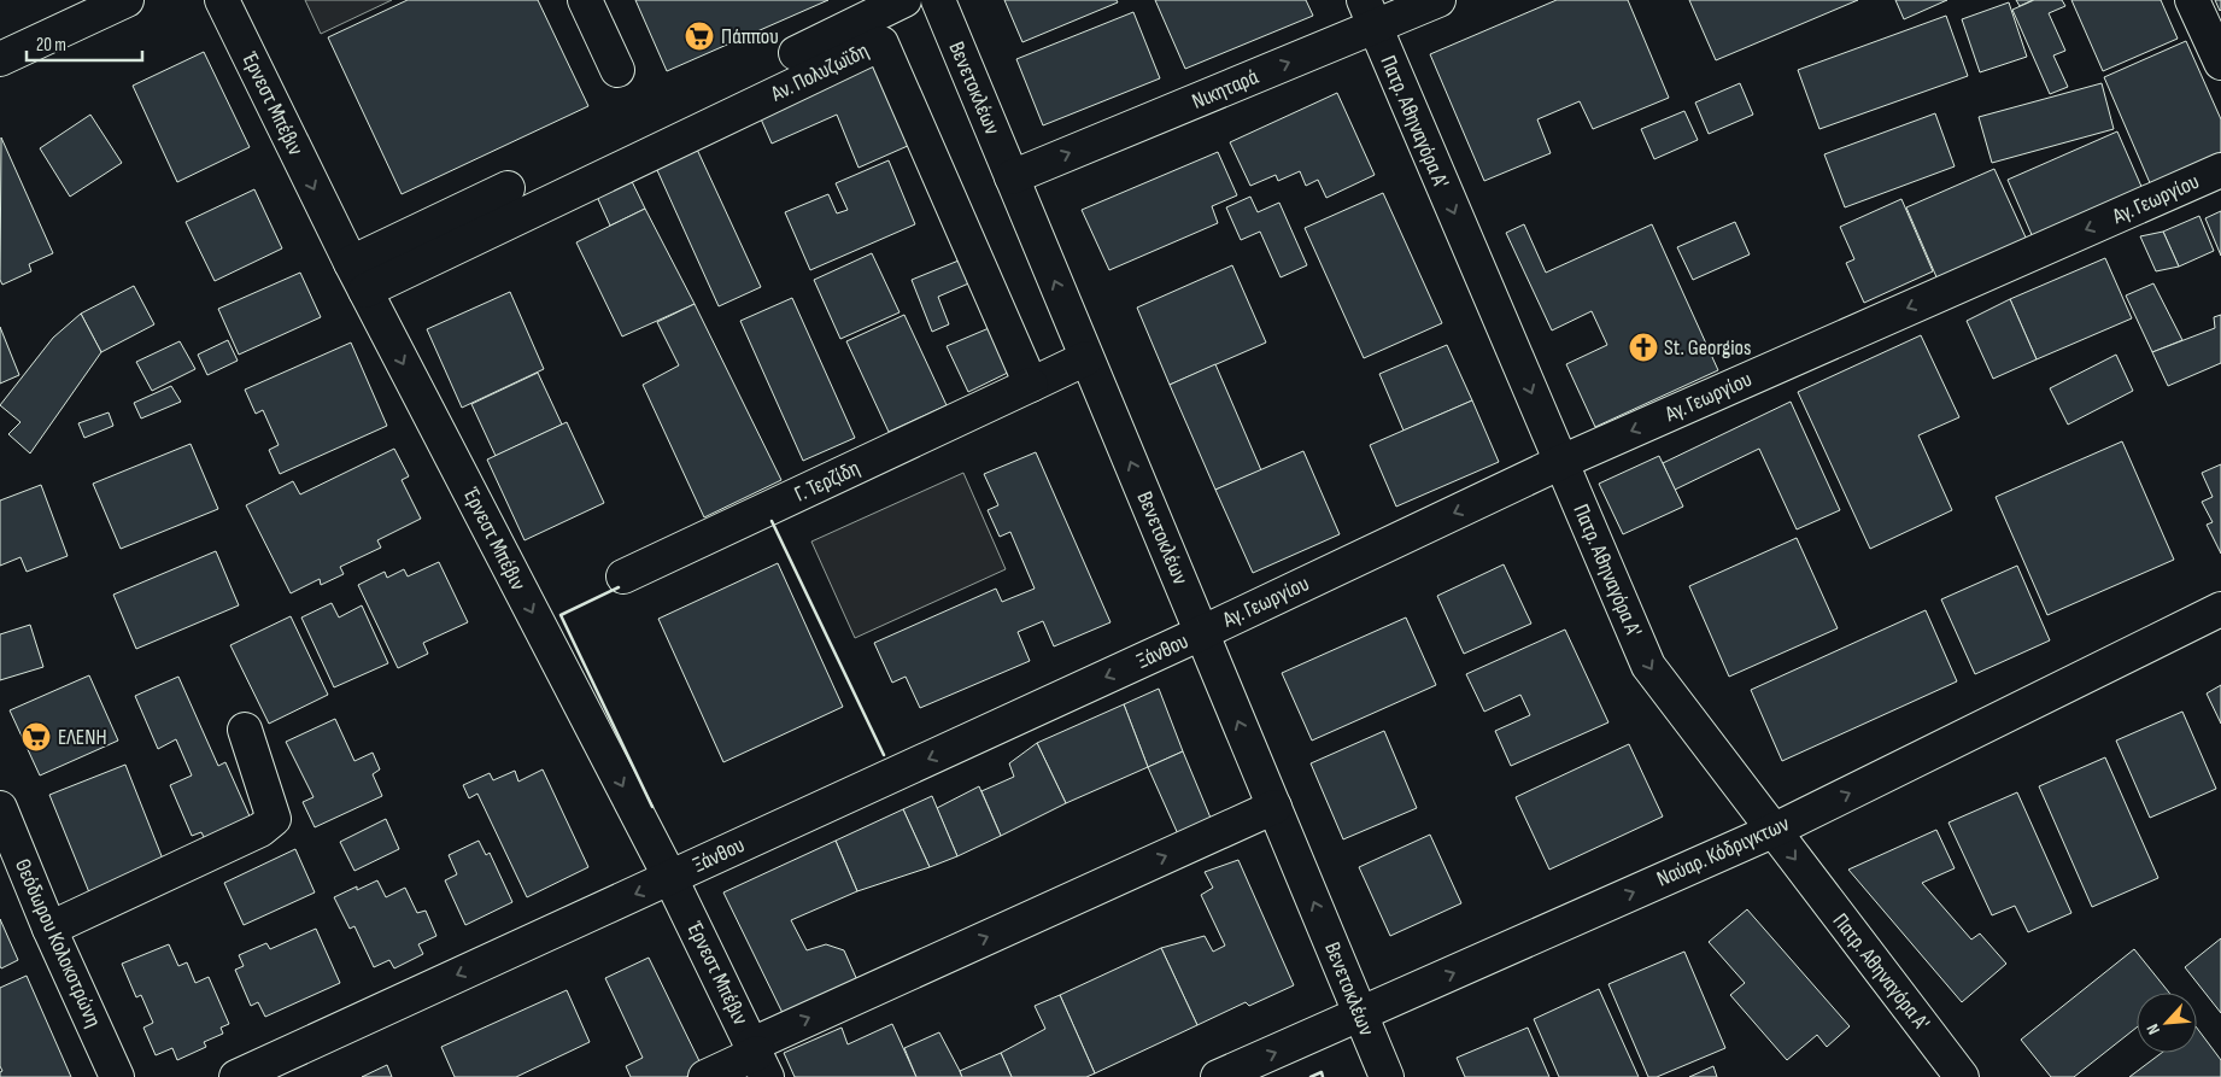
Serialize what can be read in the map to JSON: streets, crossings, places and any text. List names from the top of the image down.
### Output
{
  "streets": {
    "street": [
      "Αν. Πολυζωϊδη",
      "Βενετοκλέων",
      "Νικηταρά",
      "Έρνεστ Μπέβιν",
      "Πατρ. Αθηναγόρα Α'",
      "Αγ. Γεωργίου",
      "Γ. Τερζίδη",
      "Ξάνθου",
      "Ναύαρ. Κόδριγκτων",
      "Θεόδωρου Κολοκοτρώνη"
    ]
  },
  "crossings": [
    ["Αν. Πολυζωϊδη", "Έρνεστ Μπέβιν"],
    ["Αν. Πολυζωϊδη", "Γ. Τερζίδη"],
    ["Βενετοκλέων", "Νικηταρά"],
    ["Βενετοκλέων", "Αγ. Γεωργίου"],
    ["Βενετοκλέων", "Ξάνθου"],
    ["Βενετοκλέων", "Ναύαρ. Κόδριγκτων"],
    ["Νικηταρά", "Πατρ. Αθηναγόρα Α'"],
    ["Έρνεστ Μπέβιν", "Ξάνθου"],
    ["Πατρ. Αθηναγόρα Α'", "Αγ. Γεωργίου"],
    ["Πατρ. Αθηναγόρα Α'", "Ναύαρ. Κόδριγκτων"],
    ["Αγ. Γεωργίου", "Ξάνθου"]
  ],
  "one_way": [
    "Βενετοκλέων",
    "Νικηταρά",
    "Έρνεστ Μπέβιν",
    "Πατρ. Αθηναγόρα Α'",
    "Αγ. Γεωργίου",
    "Ναύαρ. Κόδριγκτων"
  ],
  "places": {
    "supermarket": ["Πάππου", "ΕΛΕΝΗ"],
    "church": ["St. Georgios"]
  },
  "scale_bar": "20 m",
  "north": "bottom left"
}
